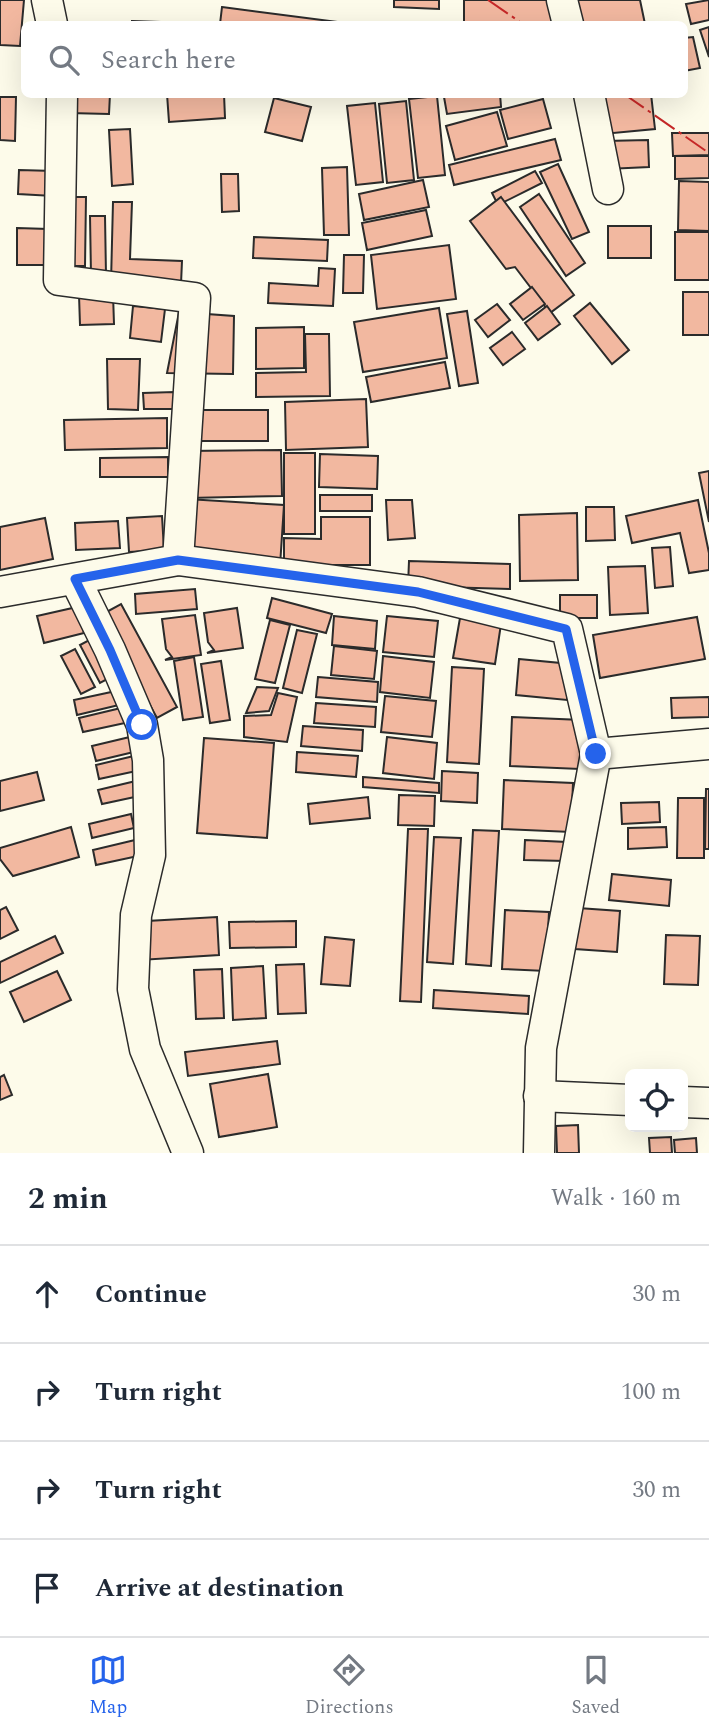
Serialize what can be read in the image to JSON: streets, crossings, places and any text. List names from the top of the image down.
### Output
{
  "page": {
    "search": "Search here",
    "heading": ["2 min", "Walk · 160 m"],
    "list": [
      ["Continue", "30 m"],
      ["Turn right", "100 m"],
      ["Turn right", "30 m"],
      "Arrive at destination"
    ],
    "nav": ["Map", "Directions", "Saved"]
  }
}
